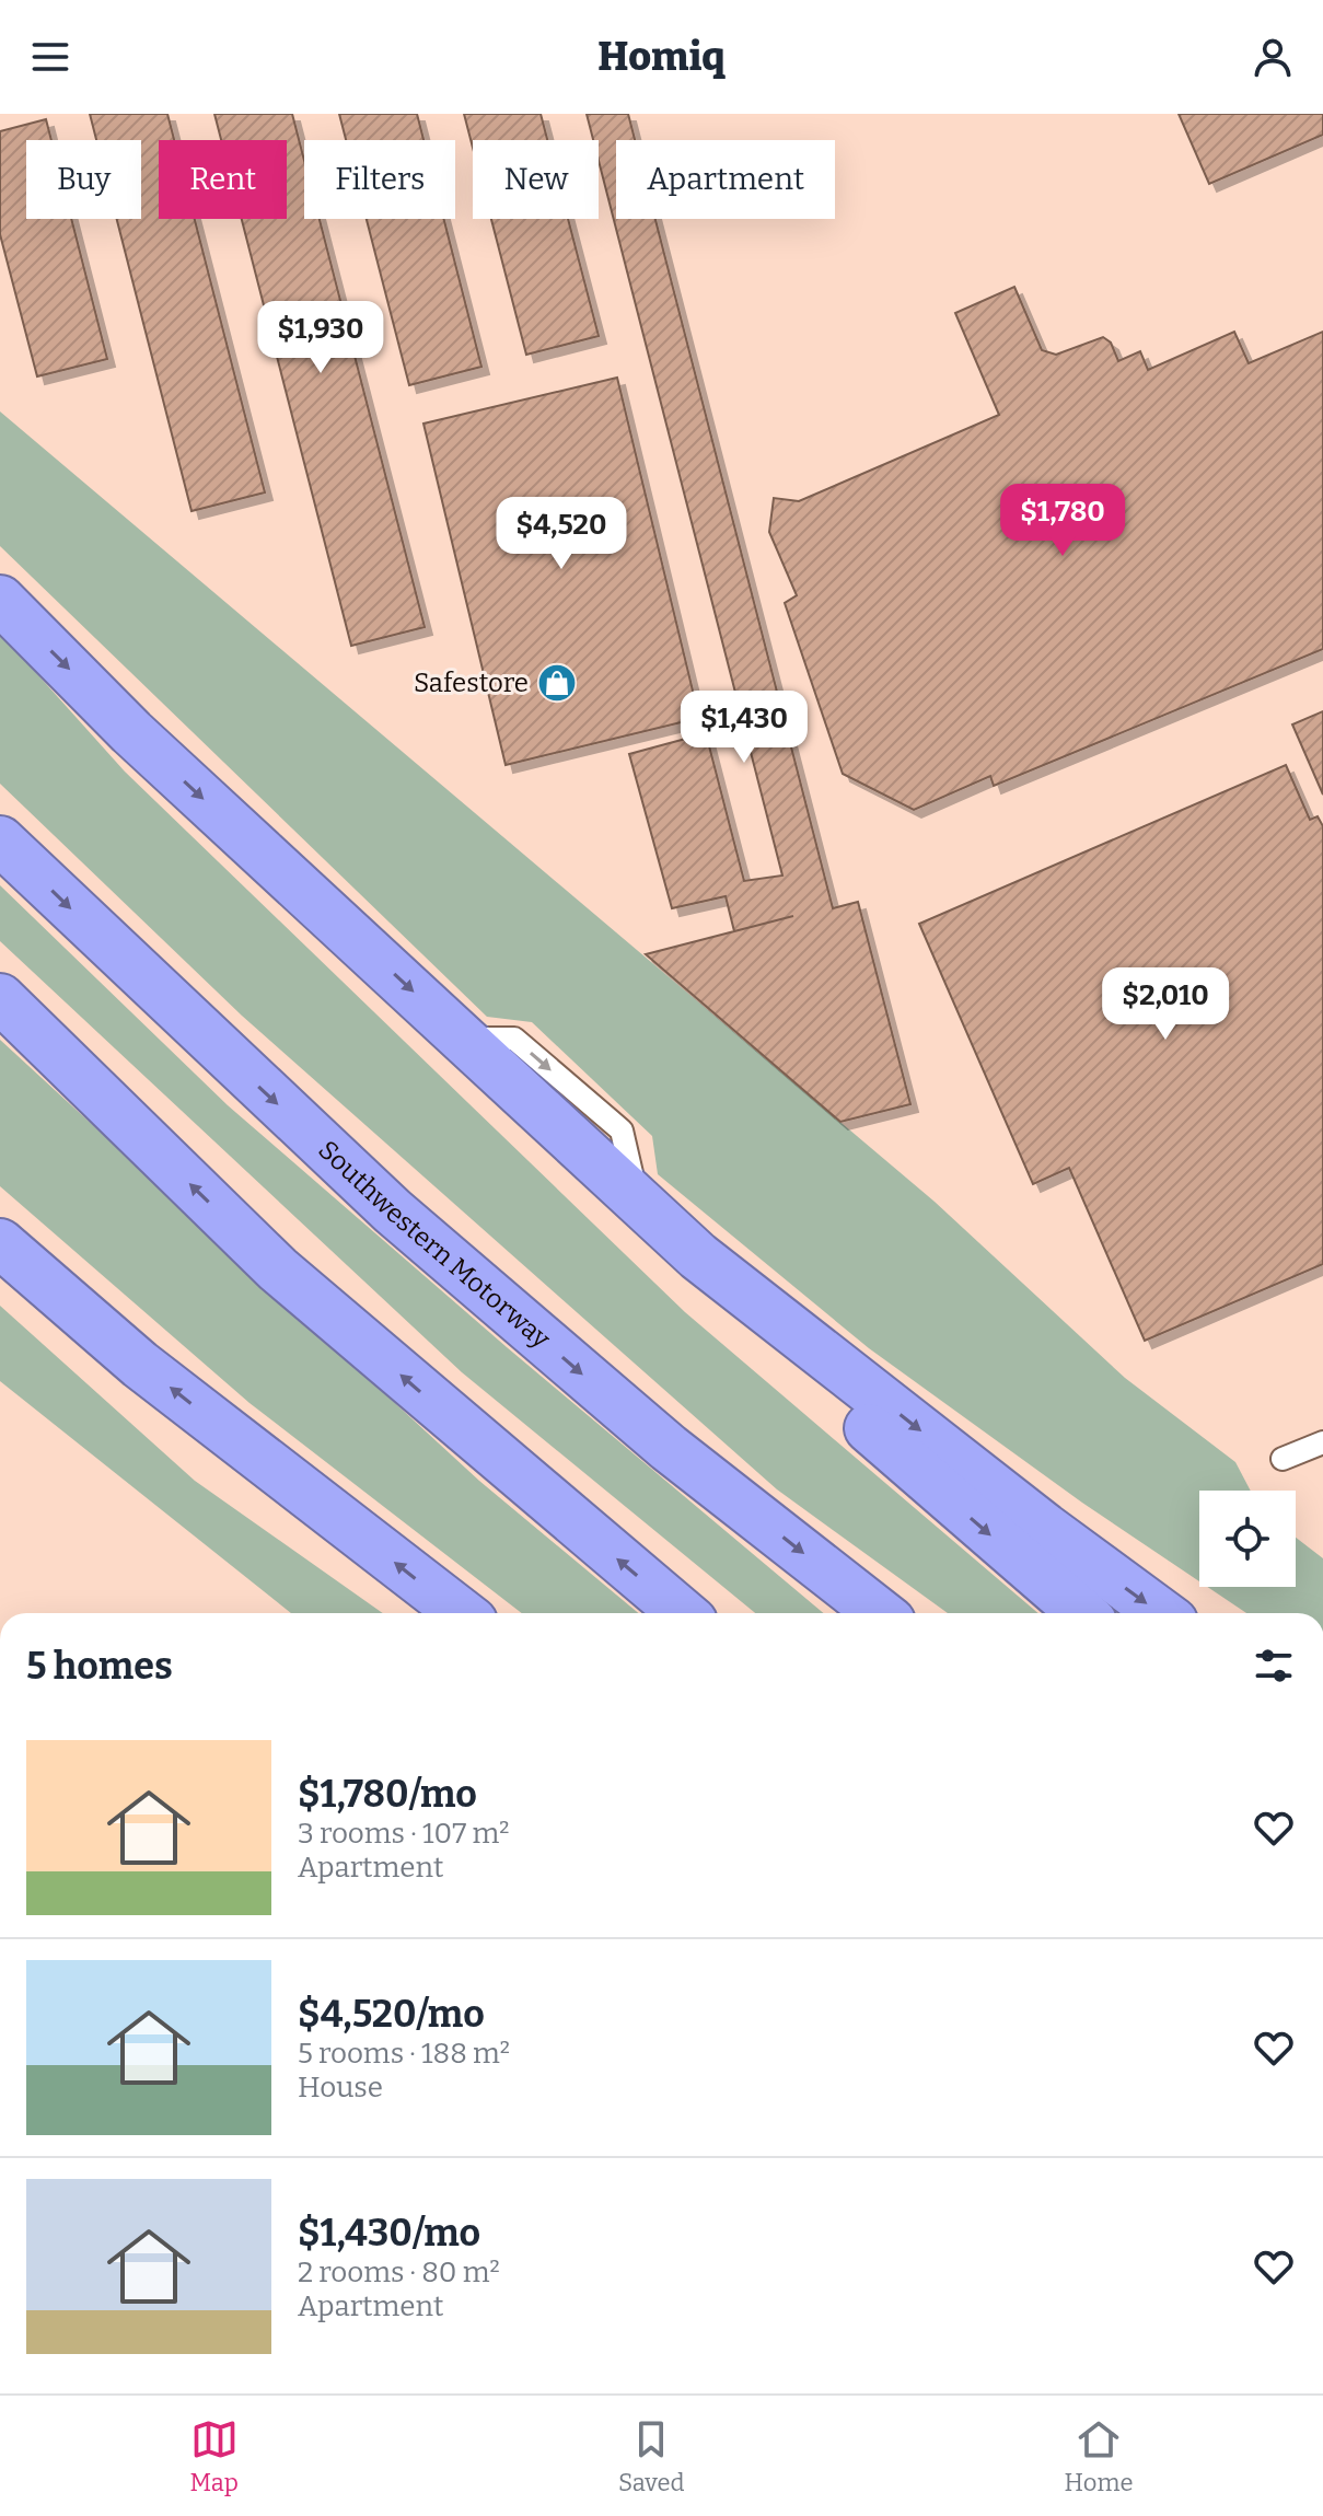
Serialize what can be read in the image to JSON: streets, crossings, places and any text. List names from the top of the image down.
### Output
{
  "streets": {
    "highway": ["Southwestern Motorway"]
  },
  "places": {
    "shop": ["Safestore"]
  },
  "page": {
    "header": "Homiq",
    "chip": [
      "Buy",
      "Rent",
      "Filters",
      "New",
      "Apartment"
    ],
    "price": [
      "$1,930",
      "$1,780",
      "$4,520",
      "$1,430",
      "$2,010"
    ],
    "heading": "5 homes",
    "list": [
      {
        "name": "$1,780/mo",
        "note": "3 rooms · 107 m² · Apartment"
      },
      {
        "name": "$4,520/mo",
        "note": "5 rooms · 188 m² · House"
      },
      {
        "name": "$1,430/mo",
        "note": "2 rooms · 80 m² · Apartment"
      }
    ],
    "tabs": ["Map", "Saved", "Home"]
  }
}
